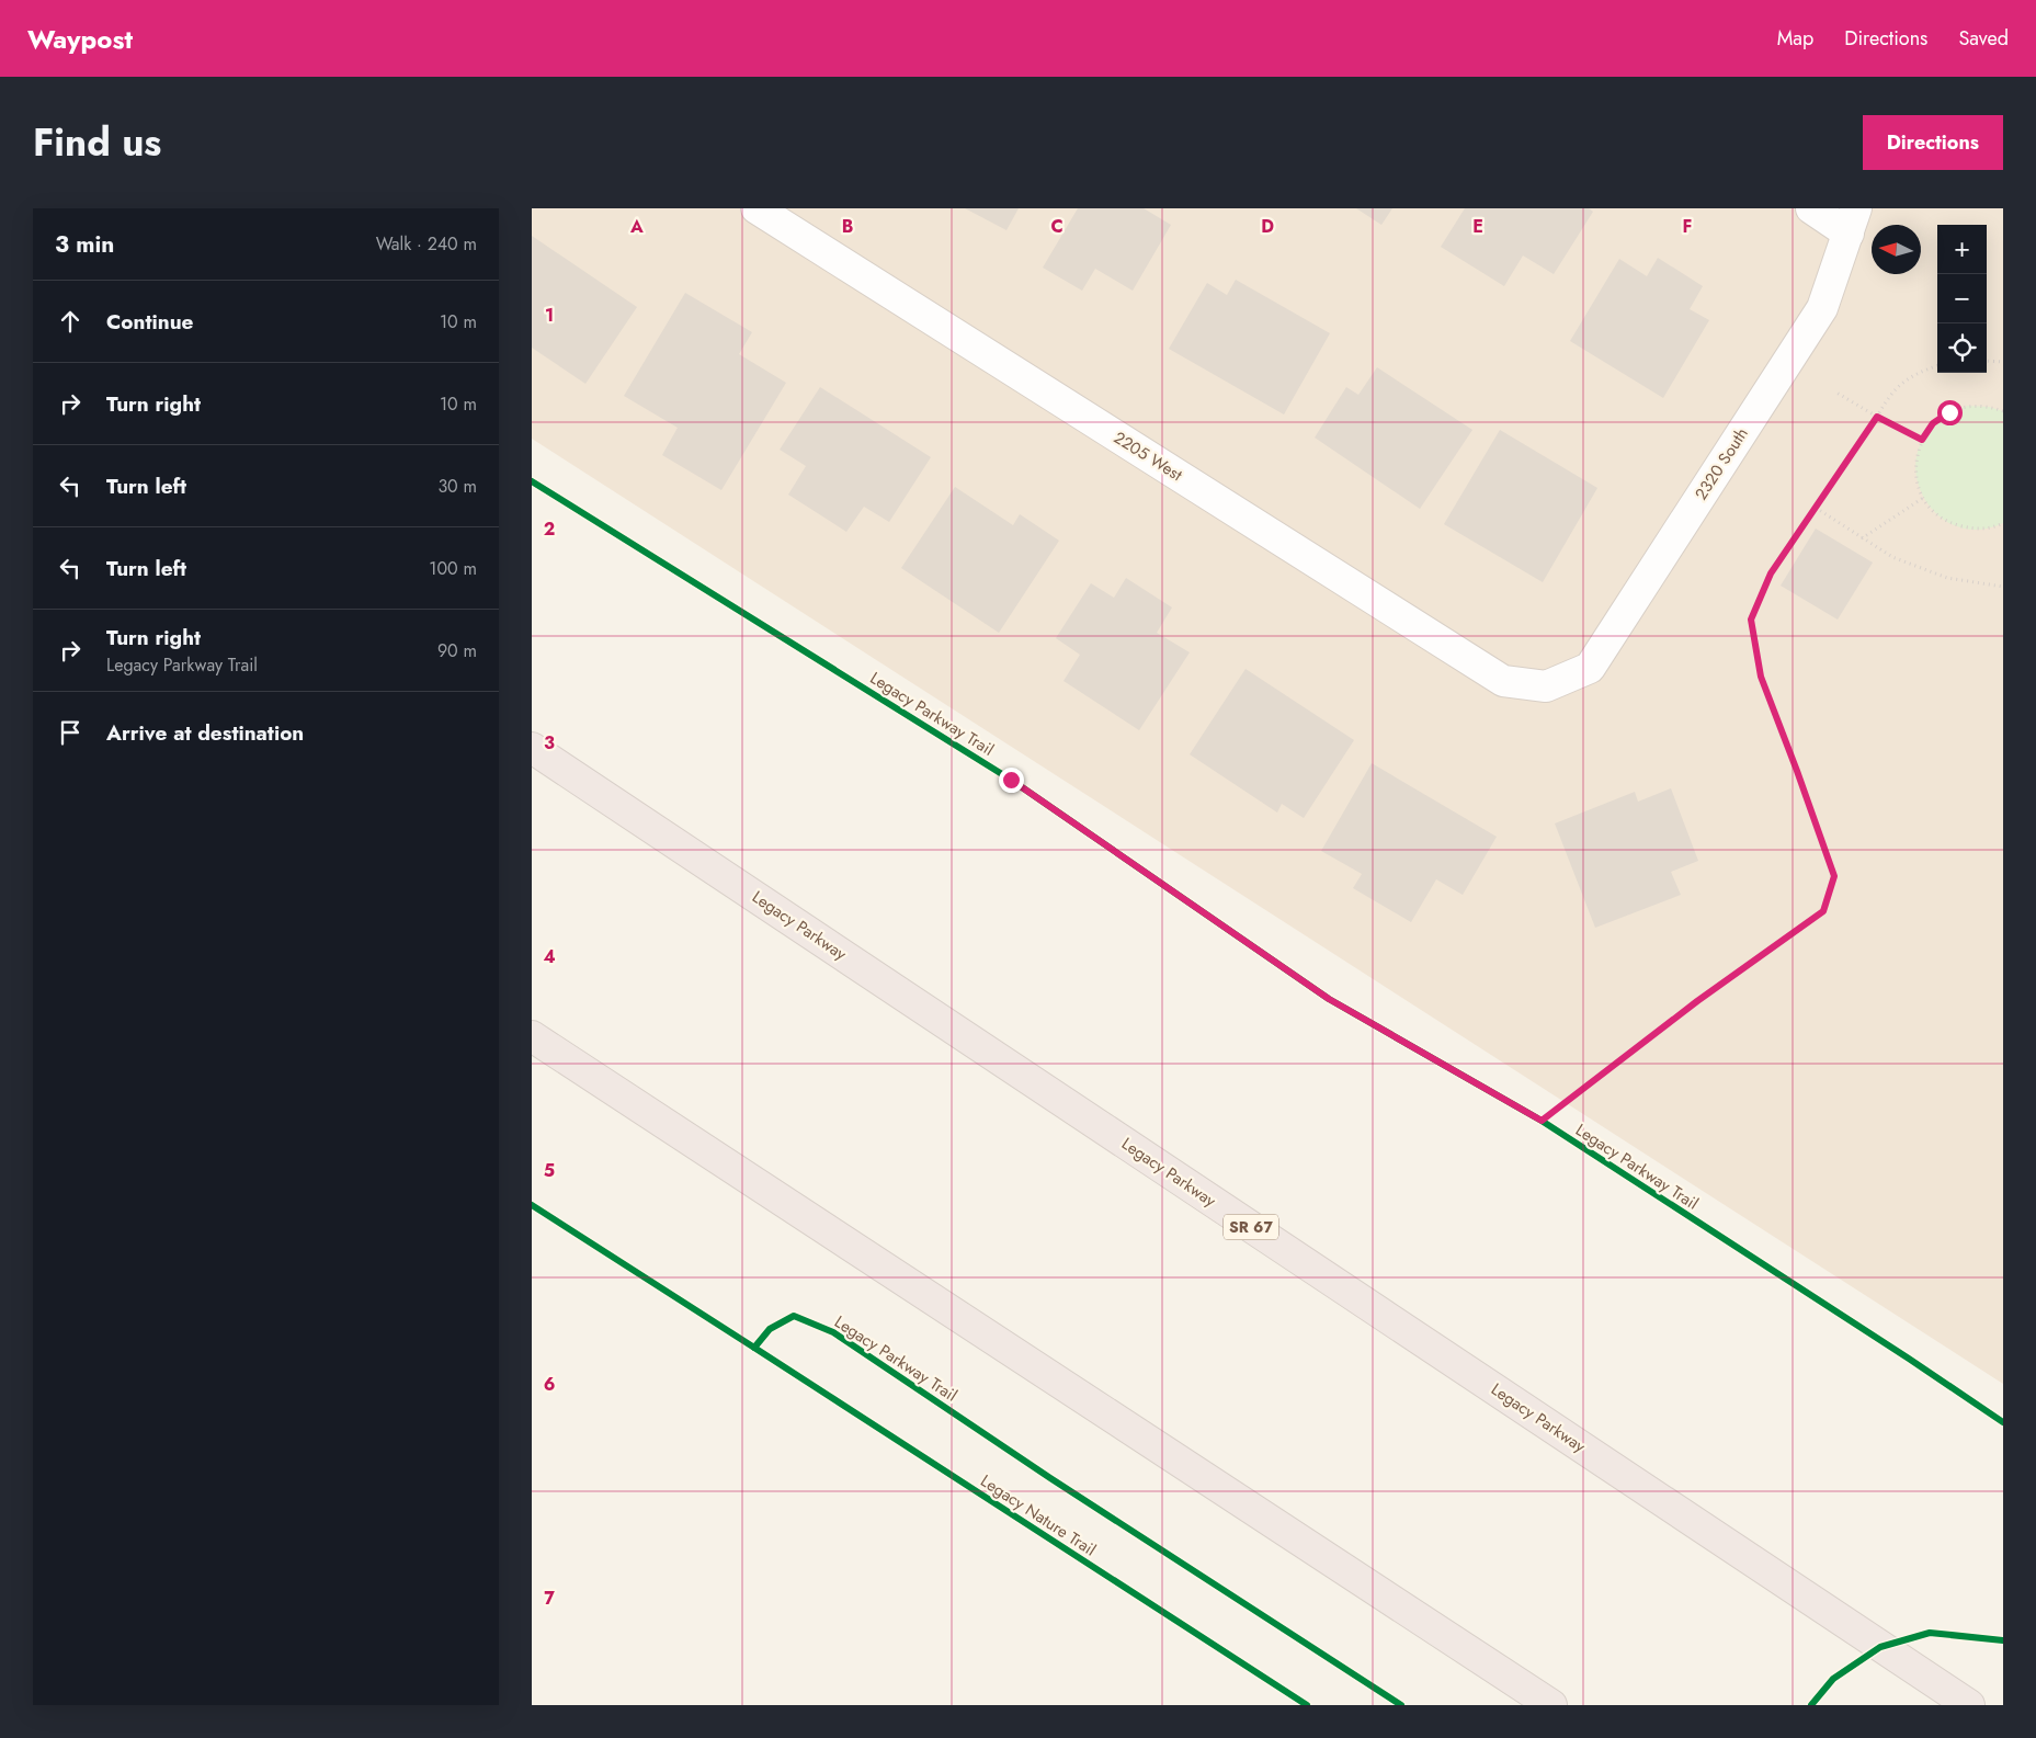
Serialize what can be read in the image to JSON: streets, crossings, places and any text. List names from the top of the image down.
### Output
{
  "streets": {
    "highway": ["Legacy Parkway", "SR 67"],
    "street": ["2205 West", "2320 South"],
    "cycle path": ["Legacy Parkway Trail", "Legacy Nature Trail"]
  },
  "crossings": [
    ["2205 West", "2320 South"]
  ],
  "north": "left",
  "page": {
    "header": "Waypost",
    "nav": ["Map", "Directions", "Saved"],
    "title": "Find us",
    "buttons": "Directions",
    "heading": ["3 min", "Walk · 240 m"],
    "map_buttons": ["+", "−"],
    "list": [
      ["Continue", "10 m"],
      ["Turn right", "10 m"],
      ["Turn left", "30 m"],
      ["Turn left", "100 m"],
      ["Turn right", "Legacy Parkway Trail", "90 m"],
      "Arrive at destination"
    ]
  },
  "grid": {
    "columns": [
      "A",
      "B",
      "C",
      "D",
      "E",
      "F"
    ],
    "rows": [
      "1",
      "2",
      "3",
      "4",
      "5",
      "6",
      "7"
    ]
  }
}
